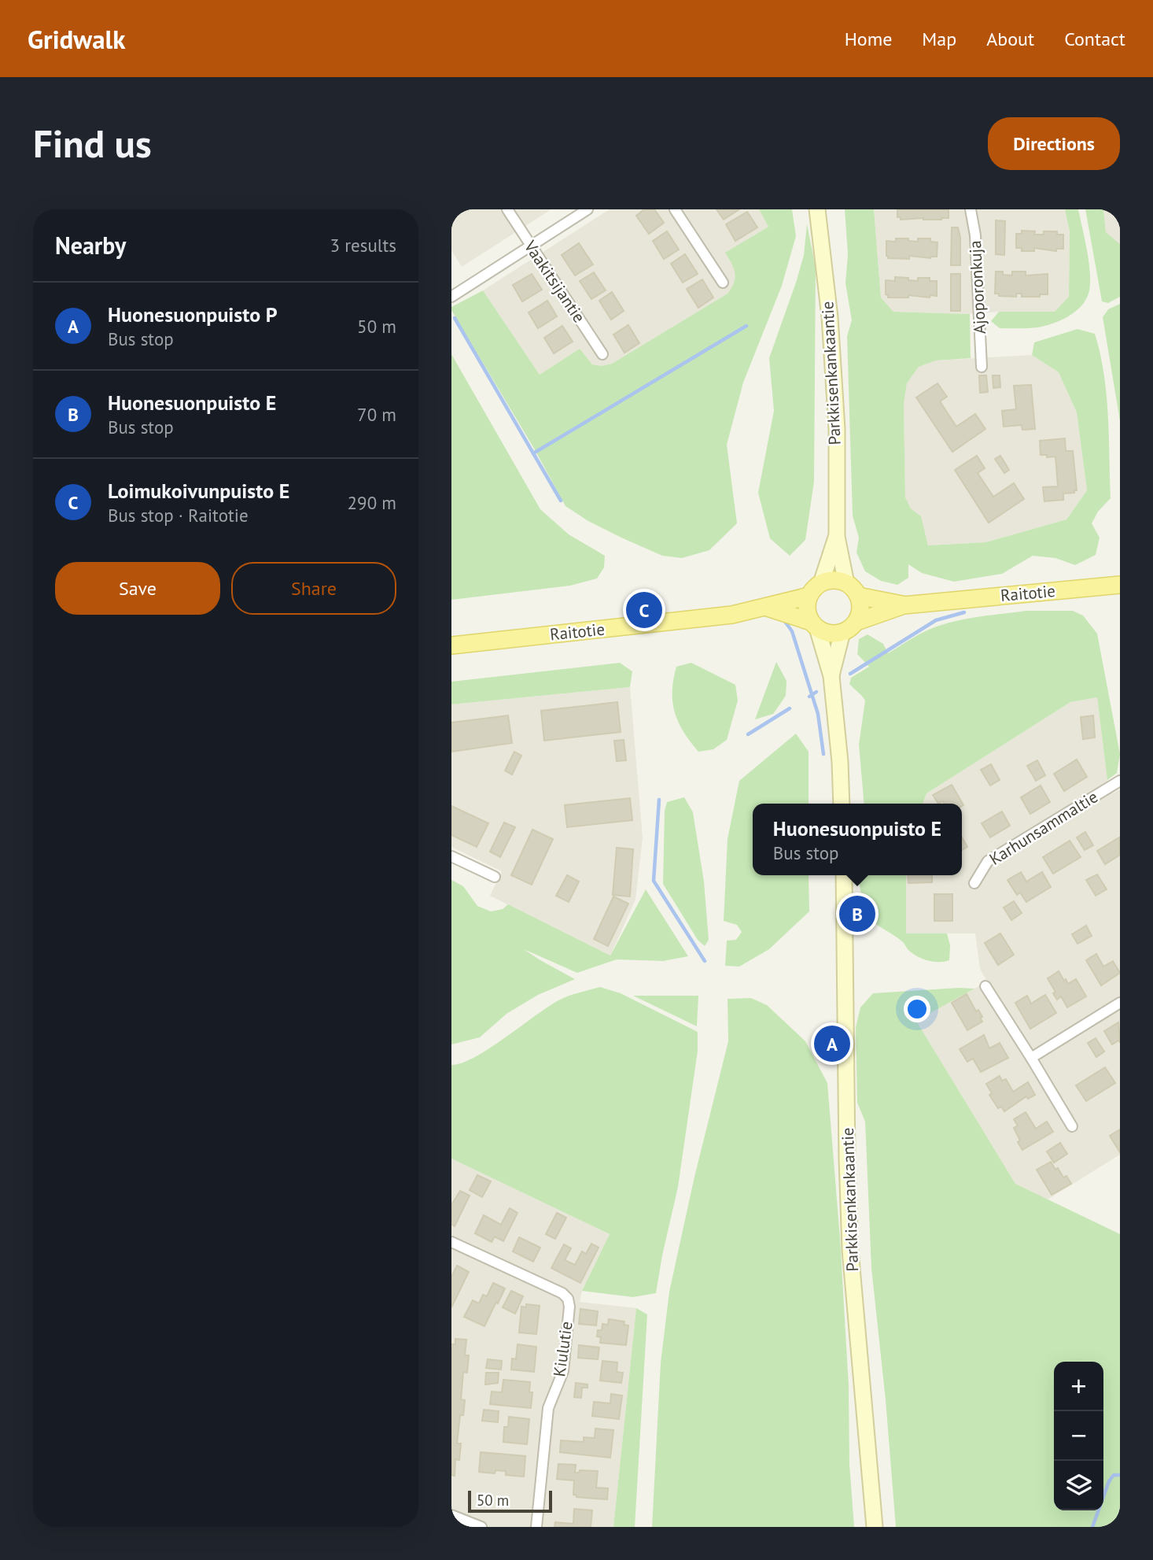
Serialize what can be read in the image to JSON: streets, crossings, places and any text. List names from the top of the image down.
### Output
{
  "streets": {
    "main road": ["Raitotie"],
    "street": [
      "Vaakitsijantie",
      "Ajoporonkuja",
      "Parkkisenkankaantie",
      "Karhunsammaltie",
      "Kiulutie"
    ]
  },
  "crossings": [
    ["Parkkisenkankaantie", "Raitotie"]
  ],
  "scale_bar": "50 m",
  "page": {
    "header": "Gridwalk",
    "nav": [
      "Home",
      "Map",
      "About",
      "Contact"
    ],
    "buttons": [
      "Directions",
      ["Save", "Share"]
    ],
    "title": "Find us",
    "heading": ["Nearby", "3 results"],
    "list": [
      {
        "mark": "A",
        "name": "Huonesuonpuisto P",
        "note": "Bus stop",
        "value": "50 m"
      },
      {
        "mark": "B",
        "name": "Huonesuonpuisto E",
        "note": "Bus stop",
        "value": "70 m"
      },
      {
        "mark": "C",
        "name": "Loimukoivunpuisto E",
        "note": "Bus stop · Raitotie",
        "value": "290 m"
      }
    ],
    "pins": ["C", "B", "A"],
    "popup": ["Huonesuonpuisto E", "Bus stop"],
    "map_buttons": ["+", "−"],
    "scale": "50 m"
  }
}
